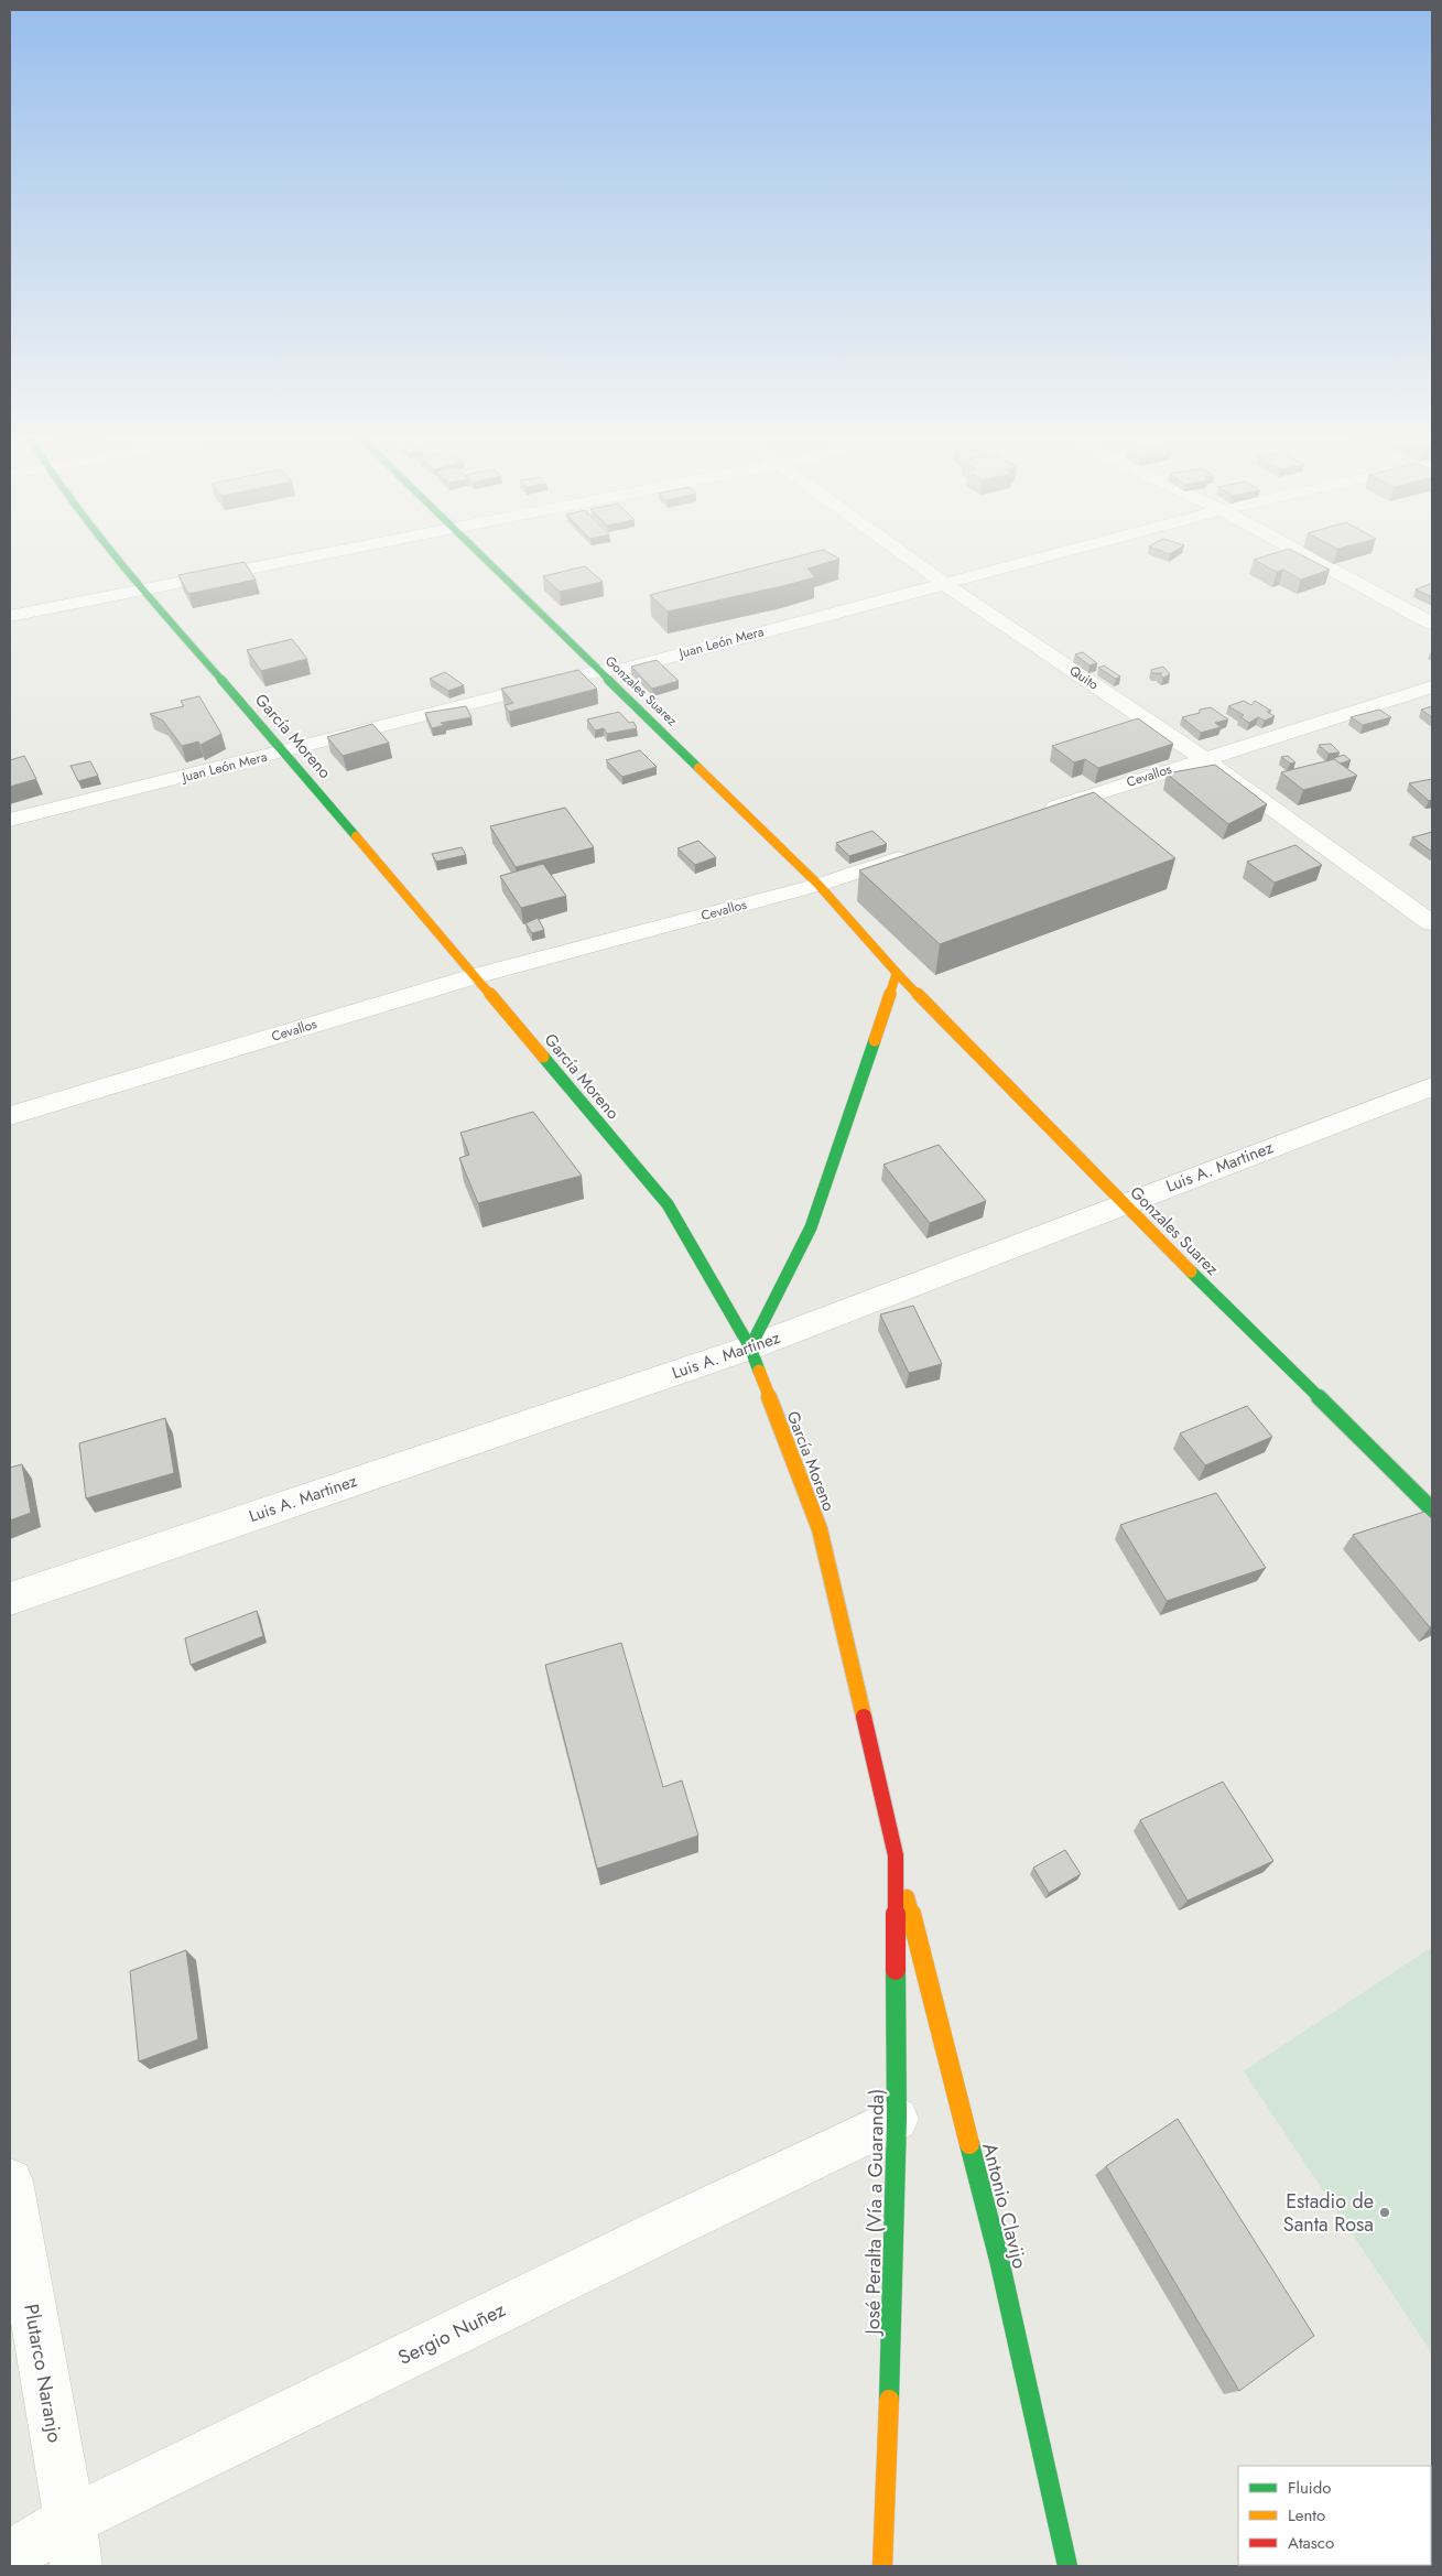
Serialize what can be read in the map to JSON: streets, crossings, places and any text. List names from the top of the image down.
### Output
{
  "streets": {
    "main road": [
      "Gonzales Suarez",
      "García Moreno",
      "Antonio Clavijo",
      "José Peralta (Vía a Guaranda)"
    ],
    "street": [
      "Juan León Mera",
      "Quito",
      "Cevallos",
      "Luis A. Martinez",
      "Sergio Nuñez",
      "Plutarco Naranjo"
    ]
  },
  "crossings": [
    ["Juan León Mera", "Quito"],
    ["Juan León Mera", "Gonzales Suarez"],
    ["Juan León Mera", "García Moreno"],
    ["Quito", "Cevallos"],
    ["Gonzales Suarez", "Cevallos"],
    ["Gonzales Suarez", "Luis A. Martinez"],
    ["García Moreno", "Cevallos"],
    ["García Moreno", "Luis A. Martinez"],
    ["García Moreno", "Antonio Clavijo"],
    ["García Moreno", "José Peralta (Vía a Guaranda)"],
    ["Antonio Clavijo", "José Peralta (Vía a Guaranda)"],
    ["José Peralta (Vía a Guaranda)", "Sergio Nuñez"],
    ["Sergio Nuñez", "Plutarco Naranjo"]
  ],
  "places": ["Estadio de Santa Rosa"],
  "legend": ["Fluido", "Lento", "Atasco"]
}
